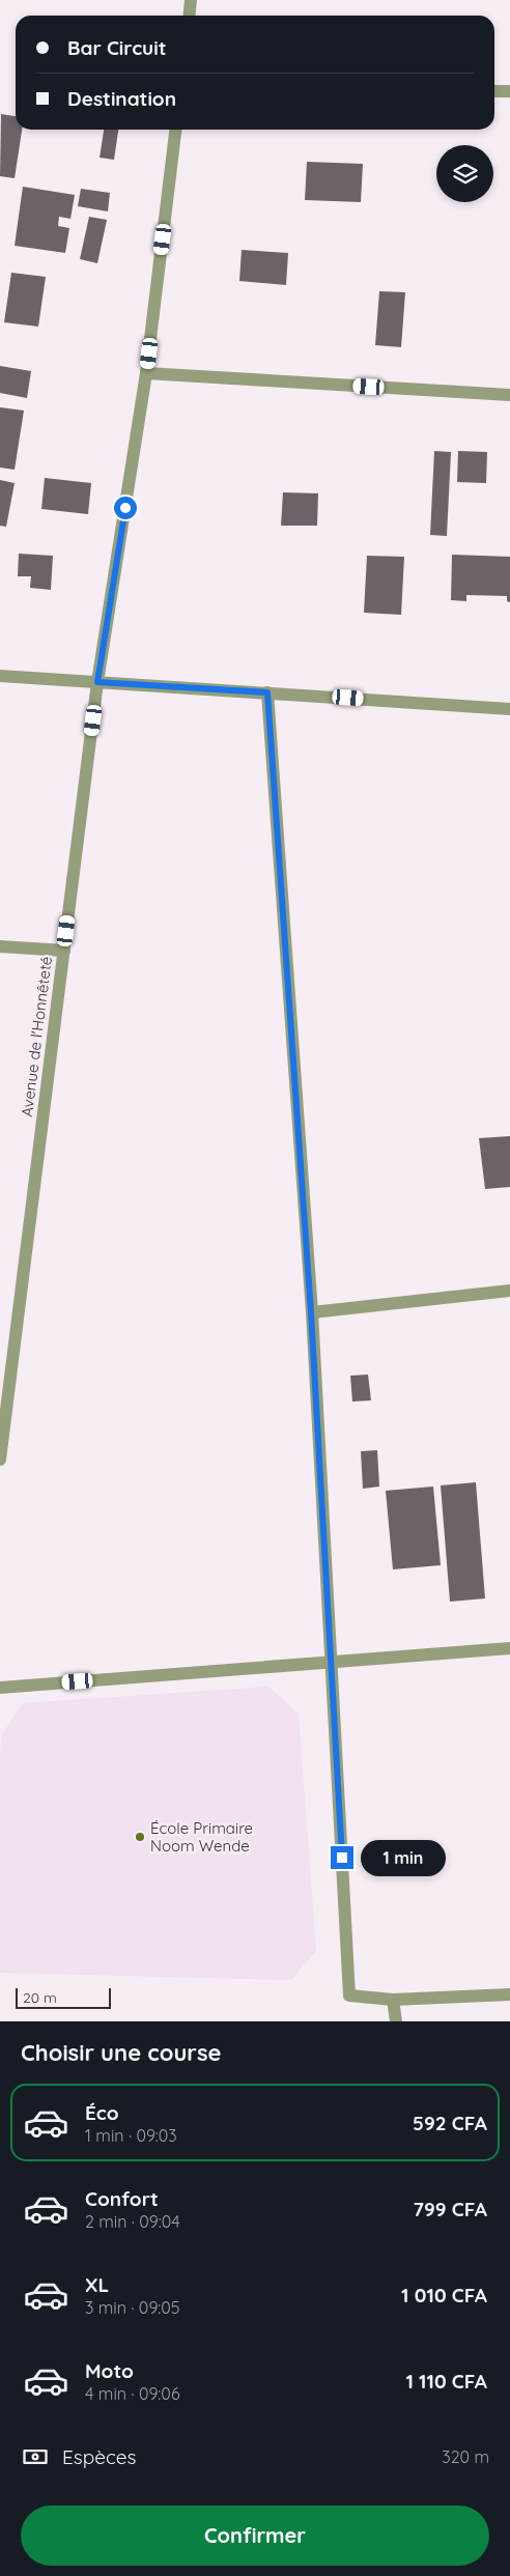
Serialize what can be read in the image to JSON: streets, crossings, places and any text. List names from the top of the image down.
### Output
{
  "streets": {
    "street": ["Avenue de l'Honnêteté"]
  },
  "places": ["École Primaire Noom Wende"],
  "scale_bar": "20 m",
  "page": {
    "banner": ["Bar Circuit", "Destination"],
    "bubble": "1 min",
    "scale": "20 m",
    "heading": "Choisir une course",
    "list": [
      {
        "name": "Éco",
        "note": "1 min · 09:03",
        "value": "592 CFA"
      },
      {
        "name": "Confort",
        "note": "2 min · 09:04",
        "value": "799 CFA"
      },
      {
        "name": "XL",
        "note": "3 min · 09:05",
        "value": "1 010 CFA"
      },
      {
        "name": "Moto",
        "note": "4 min · 09:06",
        "value": "1 110 CFA"
      }
    ],
    "pay": ["Espèces", "320 m"],
    "buttons": "Confirmer"
  }
}
